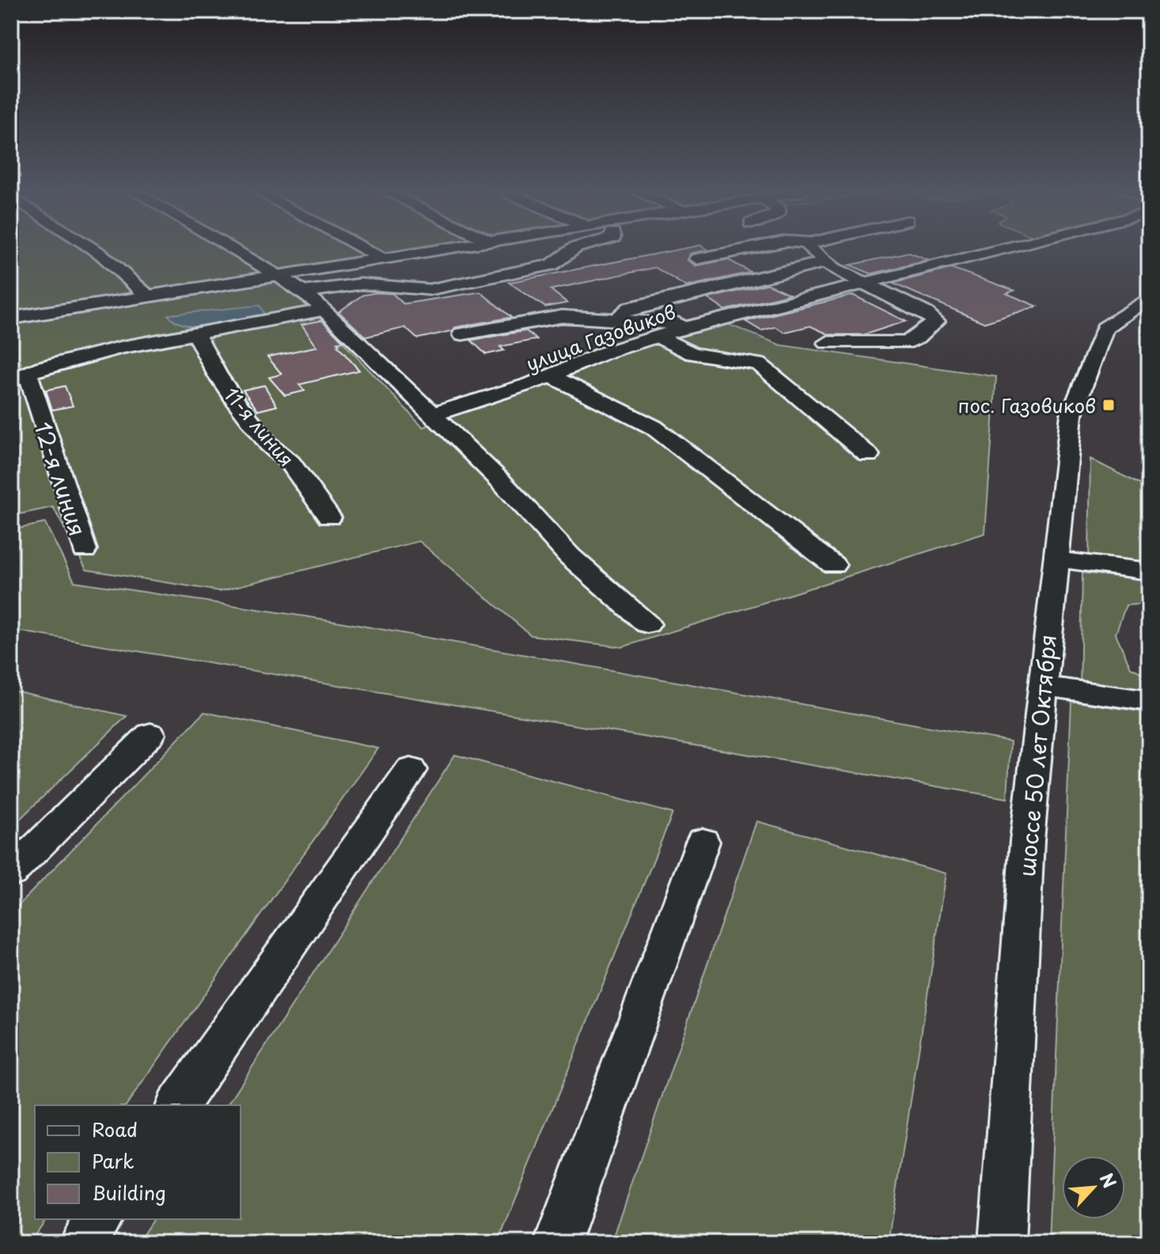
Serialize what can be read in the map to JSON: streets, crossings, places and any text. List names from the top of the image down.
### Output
{
  "streets": {
    "street": [
      "улица Газовиков",
      "11-я линия",
      "12-я линия",
      "шоссе 50 лет Октября"
    ]
  },
  "places": {
    "transit": ["пос. Газовиков"]
  },
  "legend": ["Road", "Park", "Building"],
  "north": "top right"
}
